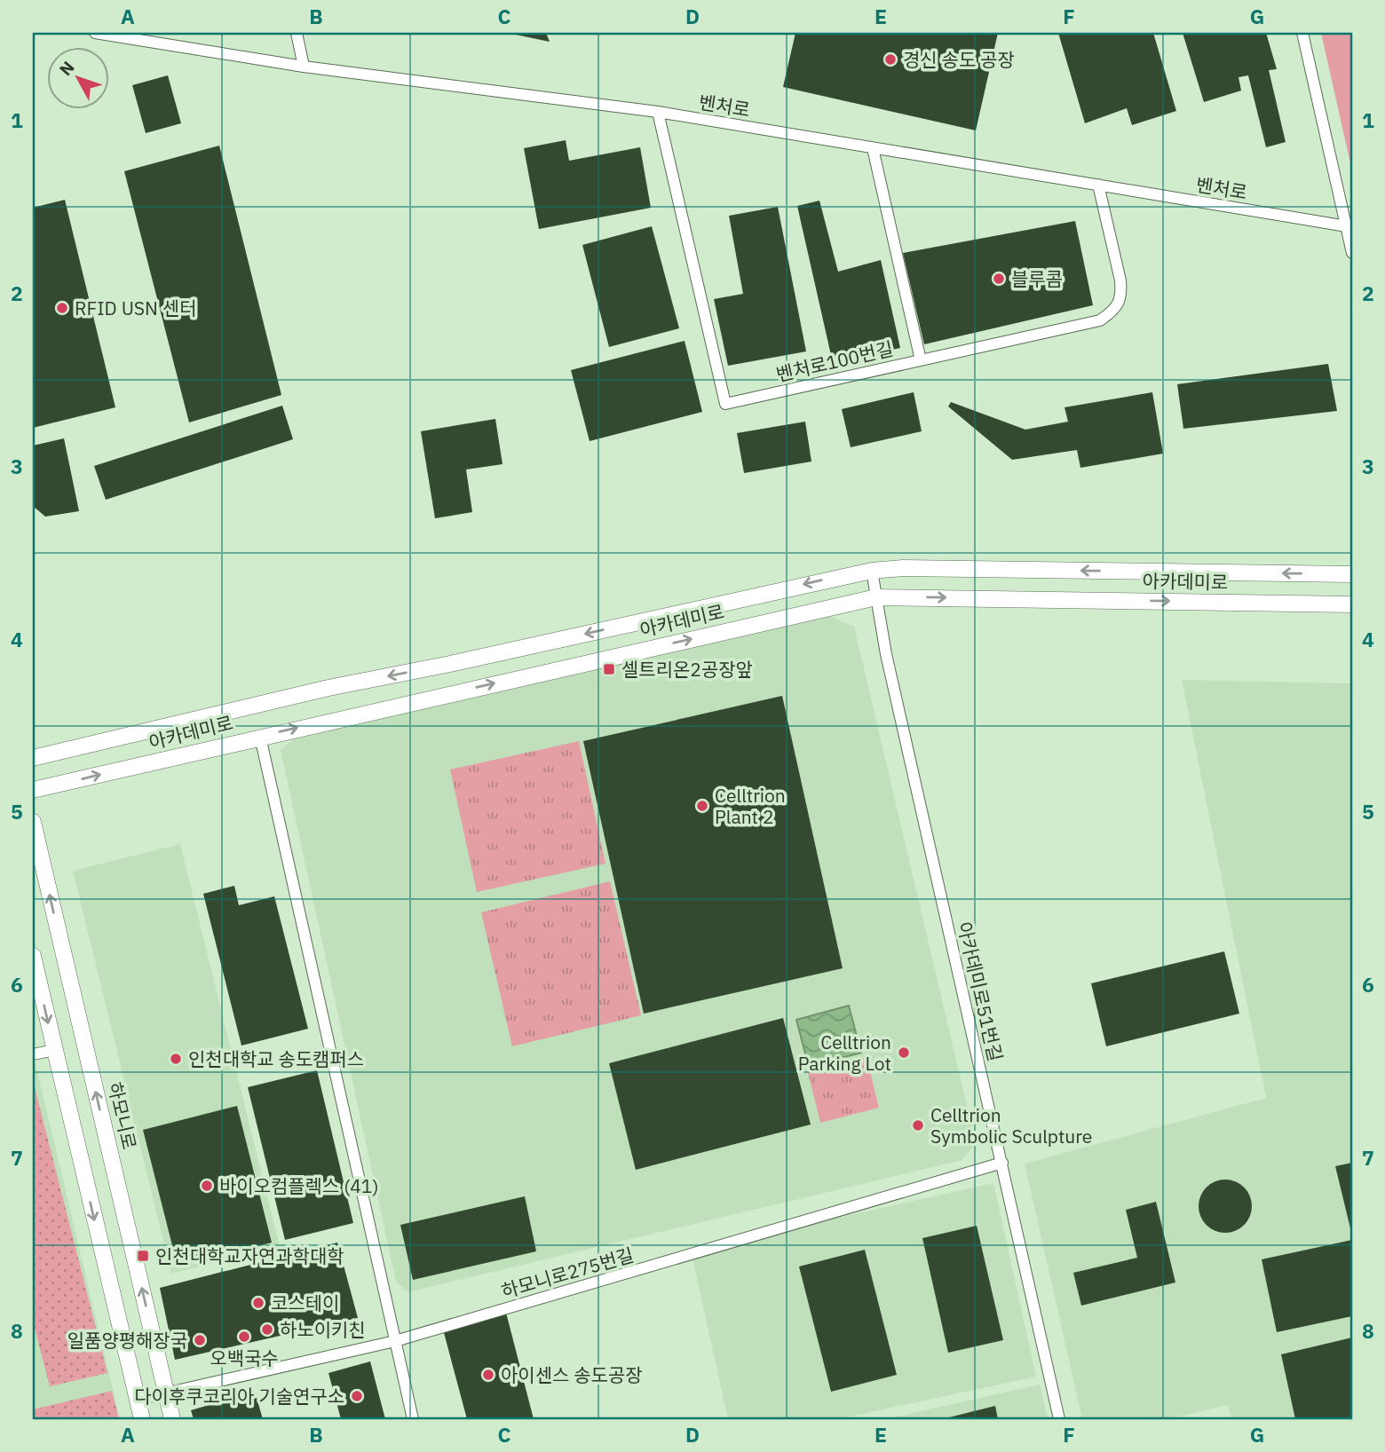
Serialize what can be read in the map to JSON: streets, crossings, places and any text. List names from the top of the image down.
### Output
{
  "streets": {
    "main road": ["아카데미로", "하모니로"],
    "street": [
      "벤처로",
      "벤처로100번길",
      "아카데미로51번길",
      "하모니로275번길"
    ]
  },
  "crossings": [
    ["벤처로", "벤처로100번길"],
    ["아카데미로", "아카데미로51번길"],
    ["아카데미로51번길", "하모니로275번길"],
    ["하모니로", "하모니로275번길"]
  ],
  "places": {
    "other": [
      "경신 송도 공장",
      "블루콤",
      "RFID USN 센터",
      "Celltrion Plant 2",
      "Celltrion Parking Lot",
      "인천대학교 송도캠퍼스",
      "Celltrion Symbolic Sculpture",
      "바이오컴플렉스 (41)",
      "코스테이",
      "하노이키친",
      "오백국수",
      "일품양평해장국",
      "아이센스 송도공장",
      "다이후쿠코리아 기술연구소"
    ],
    "transit": ["셀트리온2공장앞", "인천대학교자연과학대학"]
  },
  "north": "top left",
  "grid": {
    "columns": [
      "A",
      "B",
      "C",
      "D",
      "E",
      "F",
      "G"
    ],
    "rows": [
      "1",
      "2",
      "3",
      "4",
      "5",
      "6",
      "7",
      "8"
    ]
  }
}
